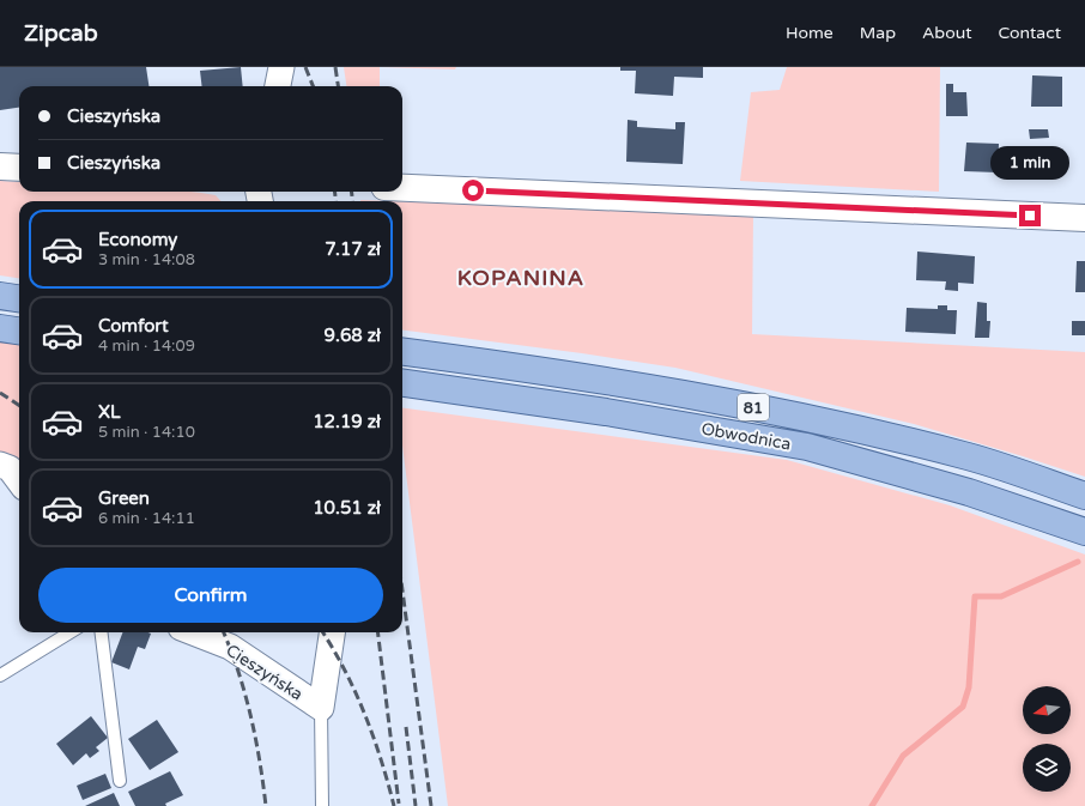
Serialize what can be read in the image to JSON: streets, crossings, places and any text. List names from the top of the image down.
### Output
{
  "streets": {
    "main road": ["81", "Obwodnica"],
    "street": ["Cieszyńska"]
  },
  "districts": ["KOPANINA"],
  "north": "left",
  "page": {
    "header": "Zipcab",
    "nav": [
      "Home",
      "Map",
      "About",
      "Contact"
    ],
    "banner": ["Cieszyńska", "Cieszyńska"],
    "bubble": "1 min",
    "list": [
      {
        "name": "Economy",
        "note": "3 min · 14:08",
        "value": "7.17 zł"
      },
      {
        "name": "Comfort",
        "note": "4 min · 14:09",
        "value": "9.68 zł"
      },
      {
        "name": "XL",
        "note": "5 min · 14:10",
        "value": "12.19 zł"
      },
      {
        "name": "Green",
        "note": "6 min · 14:11",
        "value": "10.51 zł"
      }
    ],
    "buttons": "Confirm"
  }
}
